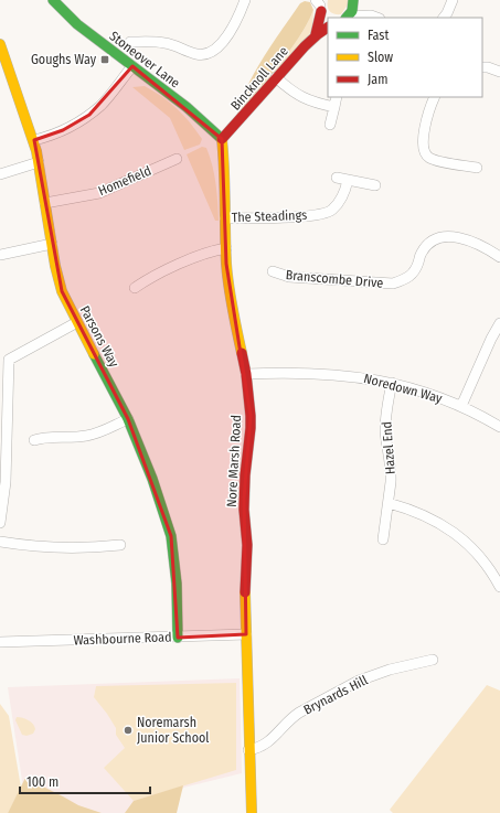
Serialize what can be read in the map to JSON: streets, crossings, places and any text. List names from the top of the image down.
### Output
{
  "streets": {
    "street": [
      "Stoneover Lane",
      "Bincknoll Lane",
      "Homefield",
      "The Steadings",
      "Branscombe Drive",
      "Parsons Way",
      "Noredown Way",
      "Hazel End",
      "Nore Marsh Road",
      "Washbourne Road",
      "Brynards Hill"
    ]
  },
  "crossings": [
    ["Stoneover Lane", "Bincknoll Lane"],
    ["Stoneover Lane", "Nore Marsh Road"],
    ["Bincknoll Lane", "Nore Marsh Road"],
    ["Homefield", "Parsons Way"],
    ["The Steadings", "Nore Marsh Road"],
    ["Parsons Way", "Washbourne Road"],
    ["Noredown Way", "Hazel End"],
    ["Noredown Way", "Nore Marsh Road"],
    ["Nore Marsh Road", "Washbourne Road"],
    ["Nore Marsh Road", "Brynards Hill"]
  ],
  "places": {
    "transit": ["Goughs Way"],
    "other": ["Noremarsh Junior School"]
  },
  "legend": ["Fast", "Slow", "Jam"],
  "scale_bar": "100 m"
}
